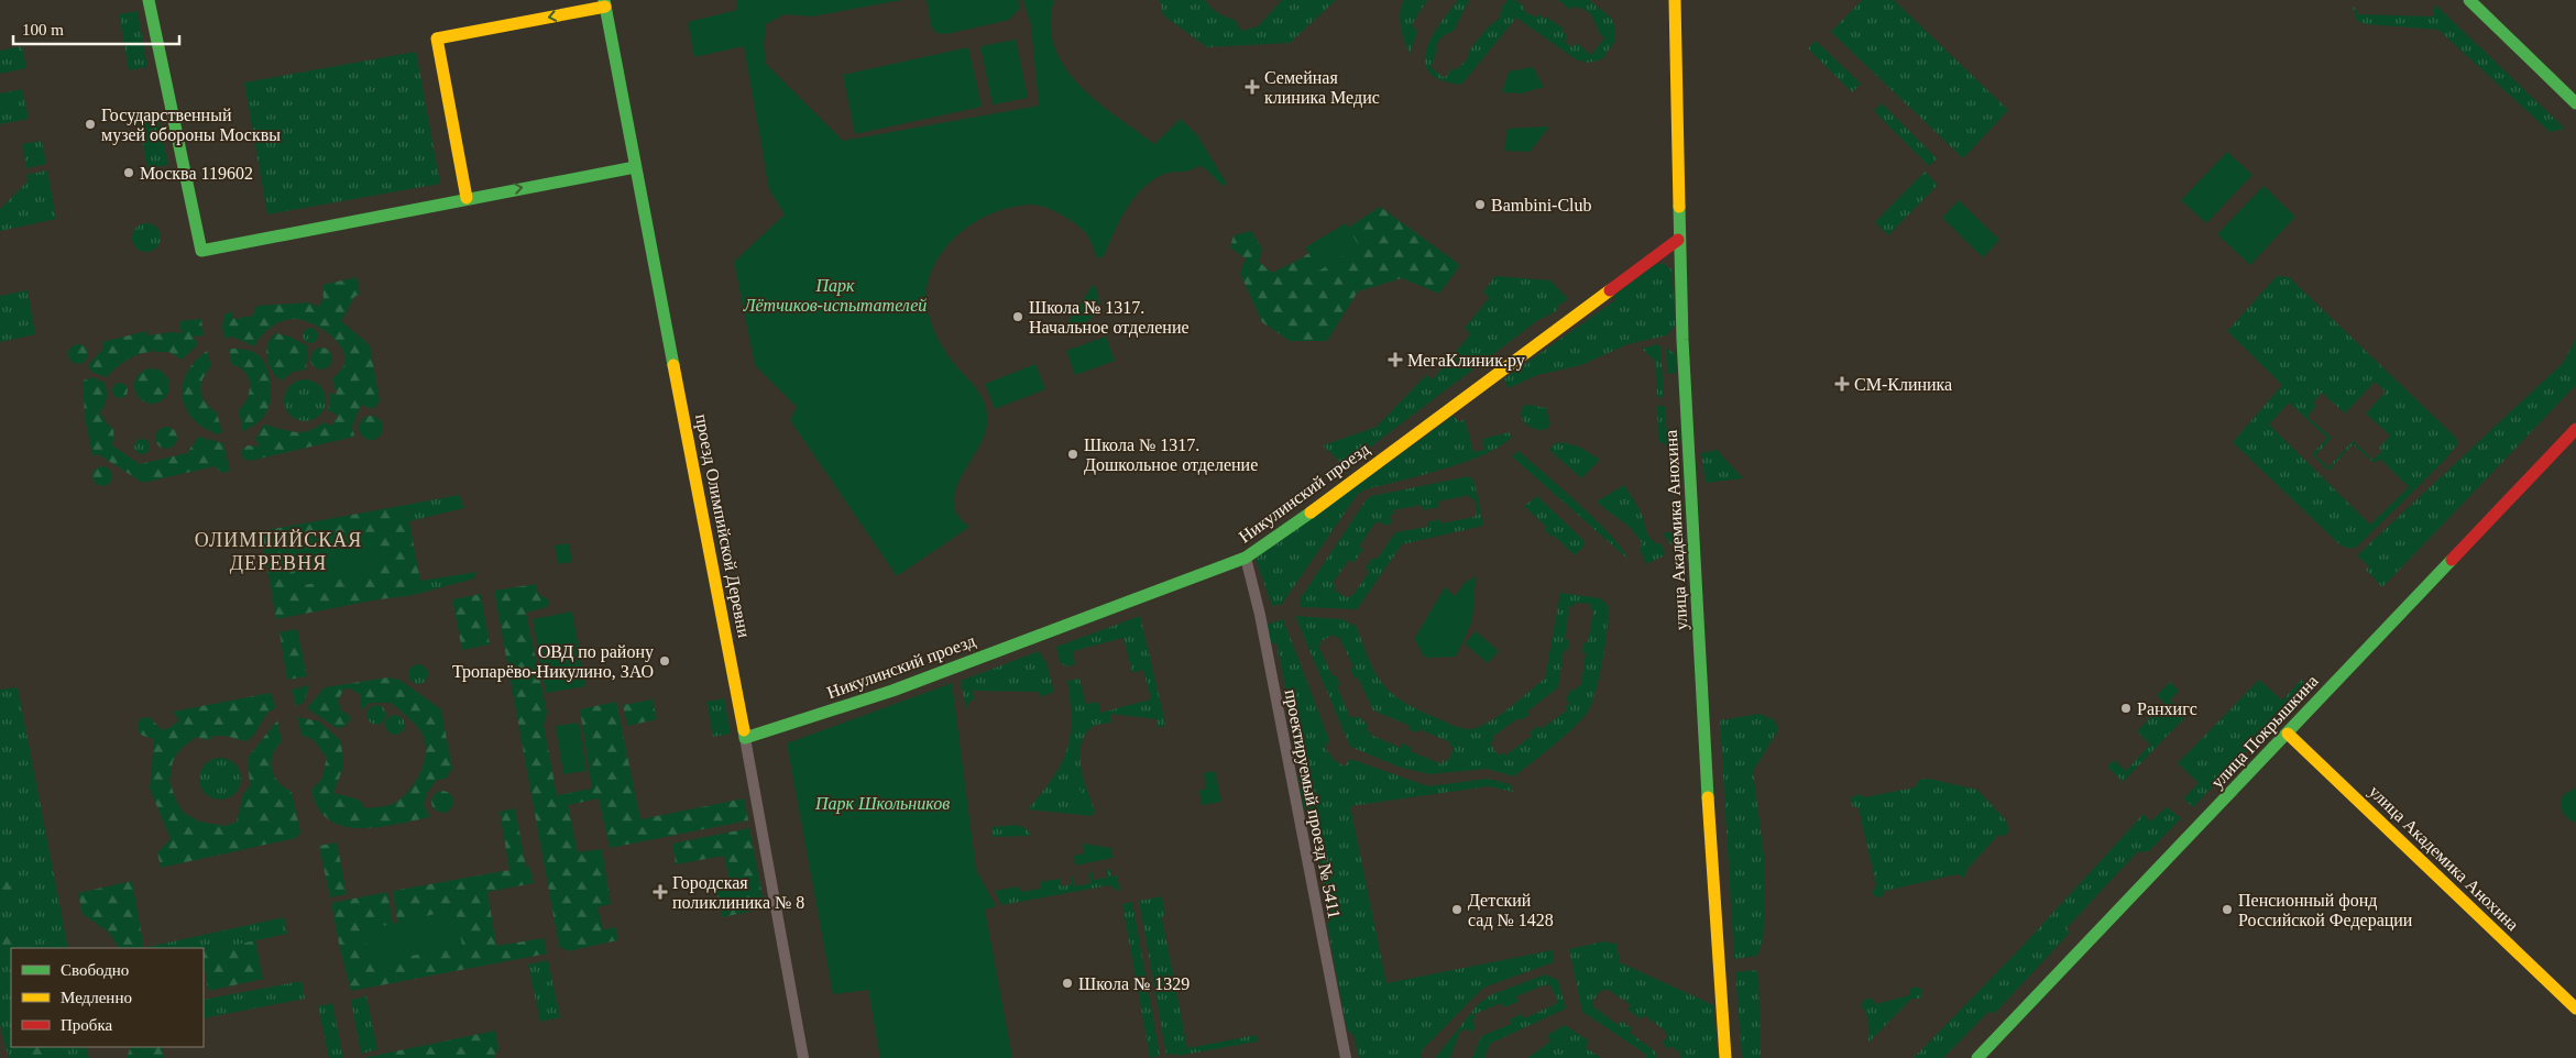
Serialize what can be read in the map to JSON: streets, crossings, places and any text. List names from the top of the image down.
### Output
{
  "streets": {
    "street": [
      "Никулинский проезд",
      "проезд Олимпийской Деревни",
      "улица Академика Анохина",
      "улица Покрышкина",
      "проектируемый проезд № 5411"
    ]
  },
  "crossings": [
    ["Никулинский проезд", "проезд Олимпийской Деревни"],
    ["Никулинский проезд", "улица Академика Анохина"],
    ["Никулинский проезд", "проектируемый проезд № 5411"],
    ["улица Академика Анохина", "улица Покрышкина"]
  ],
  "districts": ["ОЛИМПИЙСКАЯ ДЕРЕВНЯ"],
  "parks": ["Парк Лётчиков-испытателей", "Парк Школьников"],
  "places": {
    "health": [
      "Семейная клиника Медис",
      "МегаКлиник.ру",
      "СМ-Клиника",
      "Городская поликлиника № 8"
    ],
    "other": [
      "Государственный музей обороны Москвы",
      "Москва 119602",
      "Bambini-Club",
      "Школа № 1317. Начальное отделение",
      "Школа № 1317. Дошкольное отделение",
      "ОВД по району Тропарёво-Никулино, ЗАО",
      "Ранхигс",
      "Детский сад № 1428",
      "Пенсионный фонд Российской Федерации",
      "Школа № 1329"
    ]
  },
  "legend": ["Свободно", "Медленно", "Пробка"],
  "scale_bar": "100 m"
}
